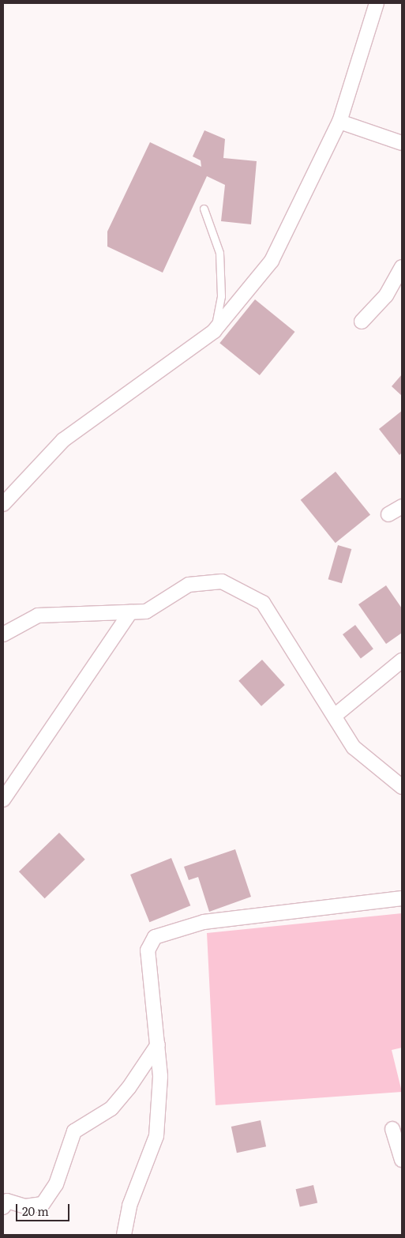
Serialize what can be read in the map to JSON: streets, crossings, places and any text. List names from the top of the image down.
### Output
{
  "scale_bar": "20 m"
}
